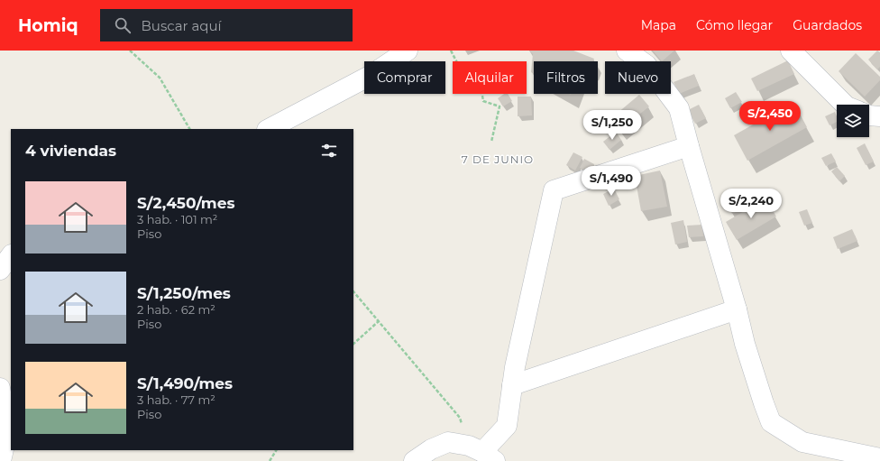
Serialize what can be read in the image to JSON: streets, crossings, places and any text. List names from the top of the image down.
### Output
{
  "districts": ["7 DE JUNIO"],
  "page": {
    "header": "Homiq",
    "search": "Buscar aquí",
    "nav": ["Mapa", "Cómo llegar", "Guardados"],
    "chip": [
      "Comprar",
      "Alquilar",
      "Filtros",
      "Nuevo"
    ],
    "price": [
      "S/2,450",
      "S/1,250",
      "S/1,490",
      "S/2,240"
    ],
    "heading": "4 viviendas",
    "list": [
      {
        "name": "S/2,450/mes",
        "note": "3 hab. · 101 m² · Piso"
      },
      {
        "name": "S/1,250/mes",
        "note": "2 hab. · 62 m² · Piso"
      },
      {
        "name": "S/1,490/mes",
        "note": "3 hab. · 77 m² · Piso"
      }
    ]
  }
}
